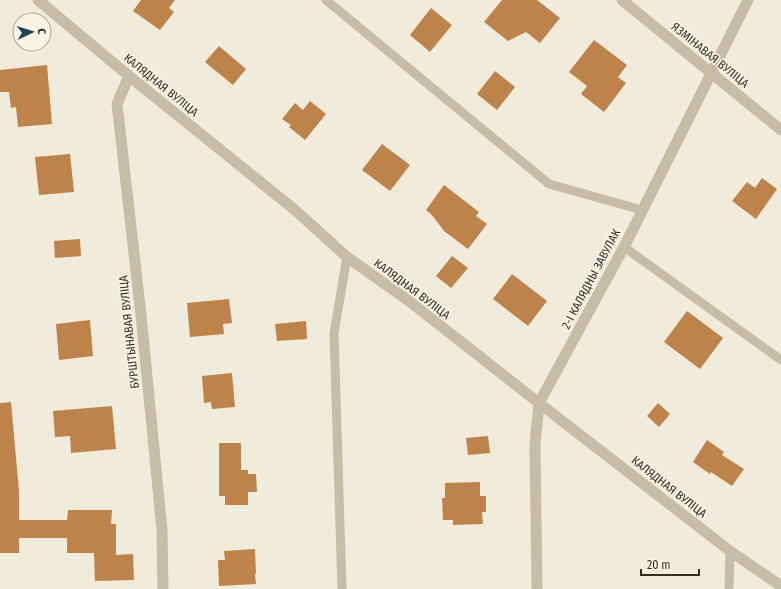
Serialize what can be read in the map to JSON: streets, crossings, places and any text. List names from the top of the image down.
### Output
{
  "streets": {
    "street": [
      "ЯЗМІНАВАЯ ВУЛІЦА",
      "КАЛЯДНАЯ ВУЛІЦА",
      "2-І КАЛЯДНЫ ЗАВУЛАК",
      "БУРШТЫНАВАЯ ВУЛІЦА"
    ]
  },
  "crossings": [
    ["ЯЗМІНАВАЯ ВУЛІЦА", "2-І КАЛЯДНЫ ЗАВУЛАК"],
    ["КАЛЯДНАЯ ВУЛІЦА", "2-І КАЛЯДНЫ ЗАВУЛАК"],
    ["КАЛЯДНАЯ ВУЛІЦА", "БУРШТЫНАВАЯ ВУЛІЦА"]
  ],
  "scale_bar": "20 m",
  "north": "right"
}
